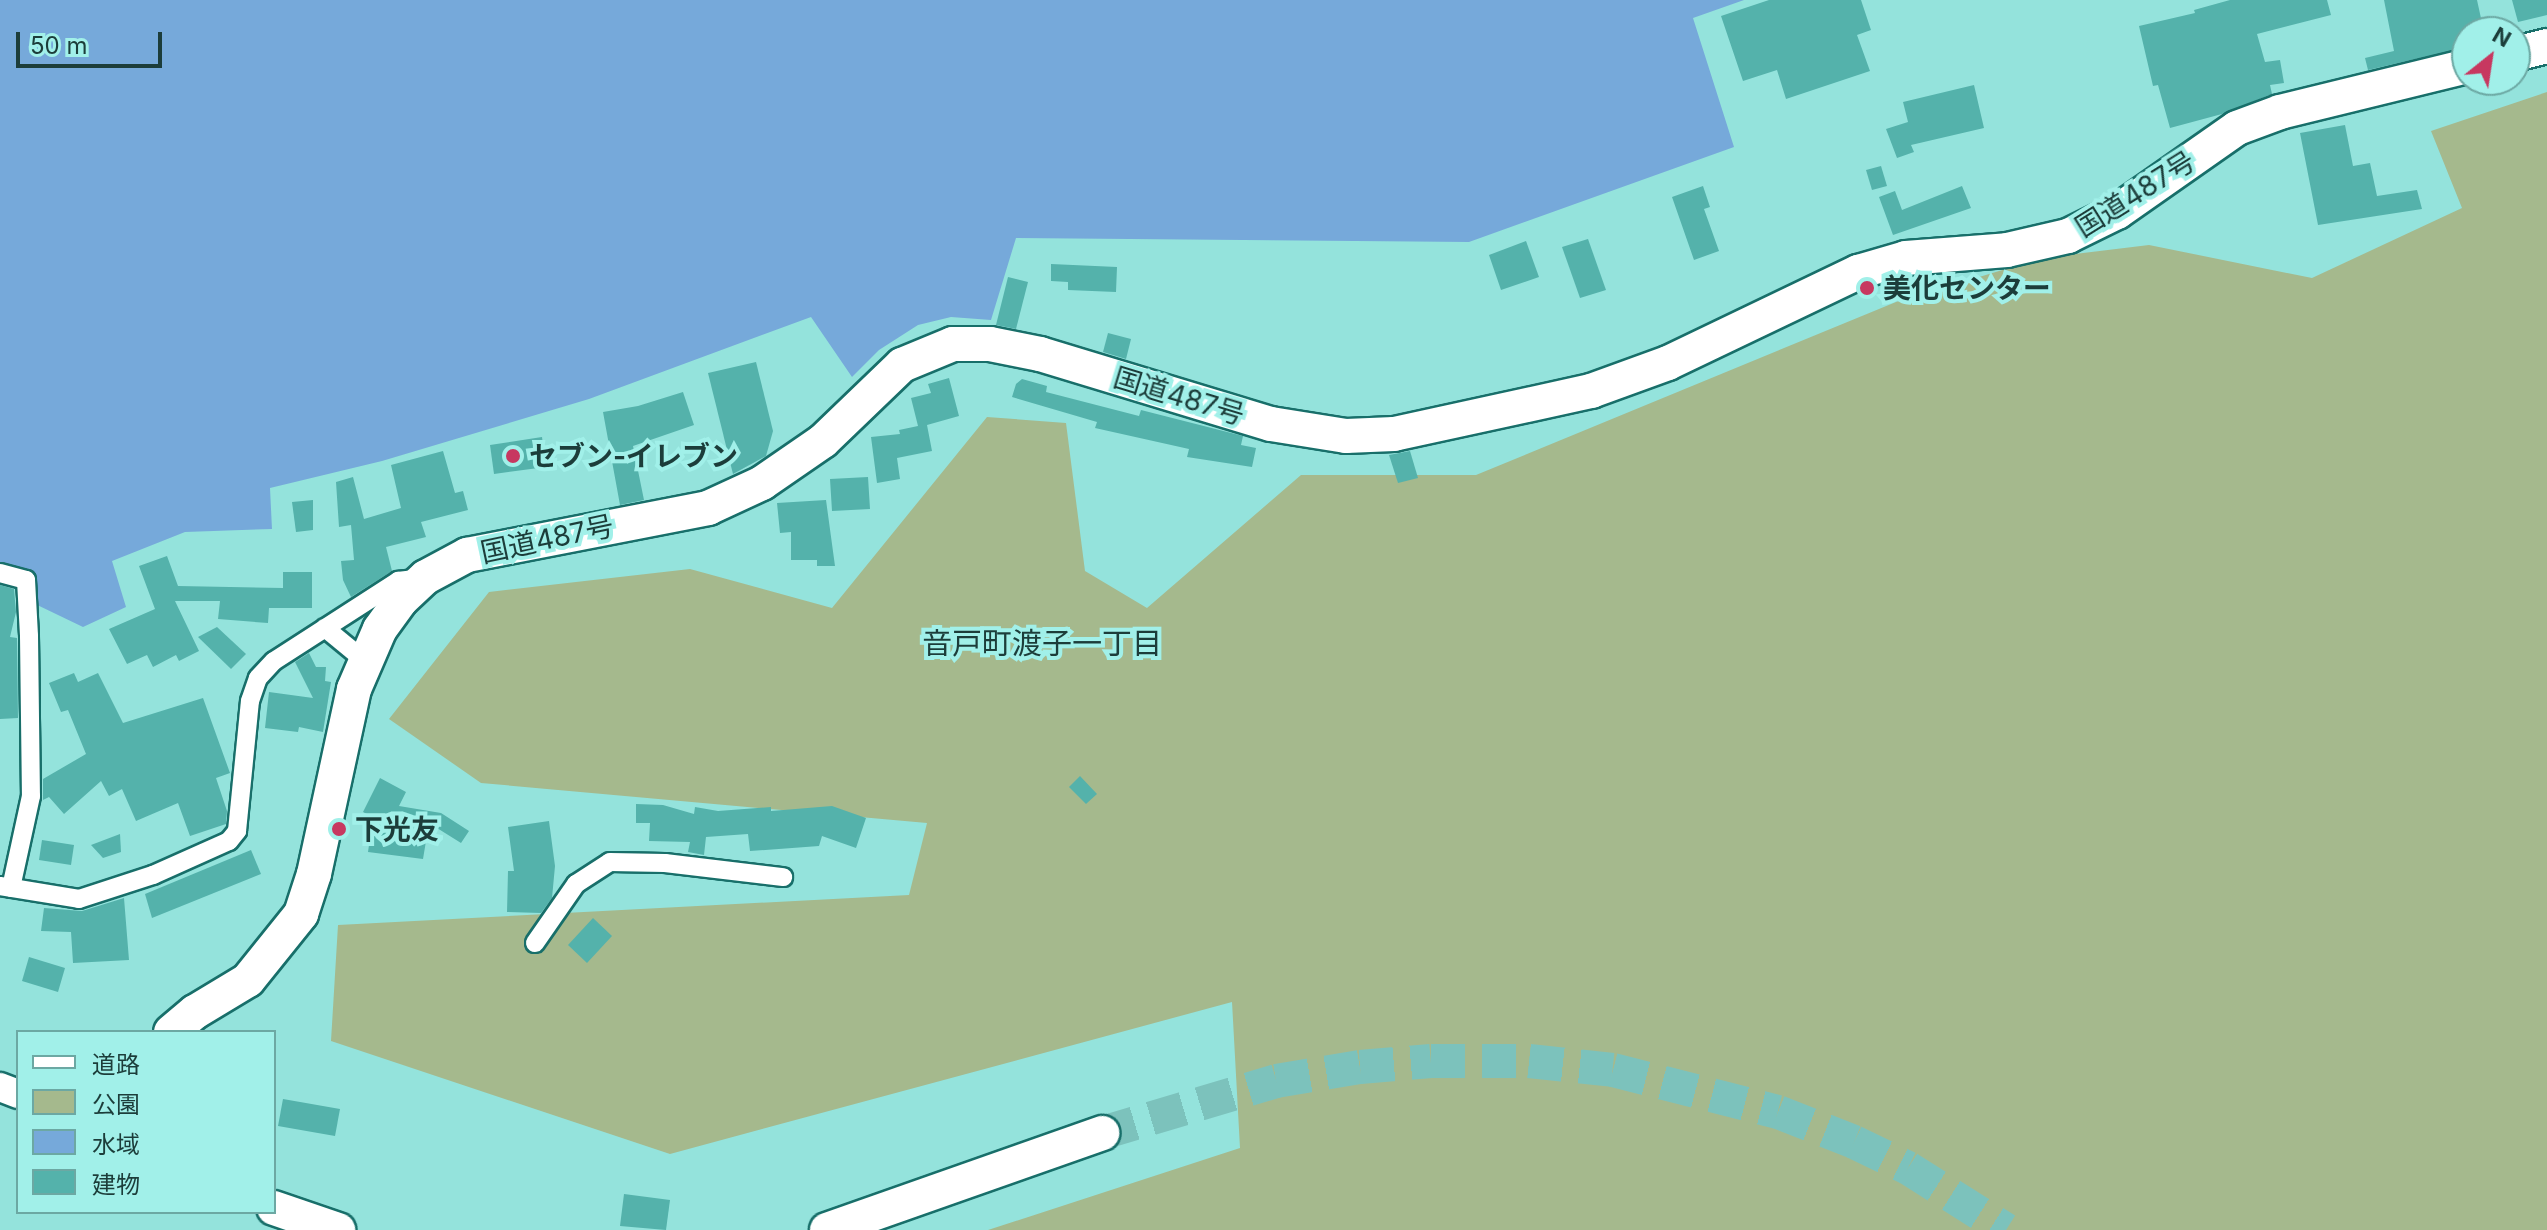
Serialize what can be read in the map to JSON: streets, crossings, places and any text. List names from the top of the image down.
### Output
{
  "streets": {
    "highway": ["国道487号"]
  },
  "districts": ["音戸町渡子一丁目"],
  "places": ["美化センター", "セブン-イレブン", "下光友"],
  "legend": [
    "道路",
    "公園",
    "水域",
    "建物"
  ],
  "scale_bar": "50 m",
  "north": "top right"
}
